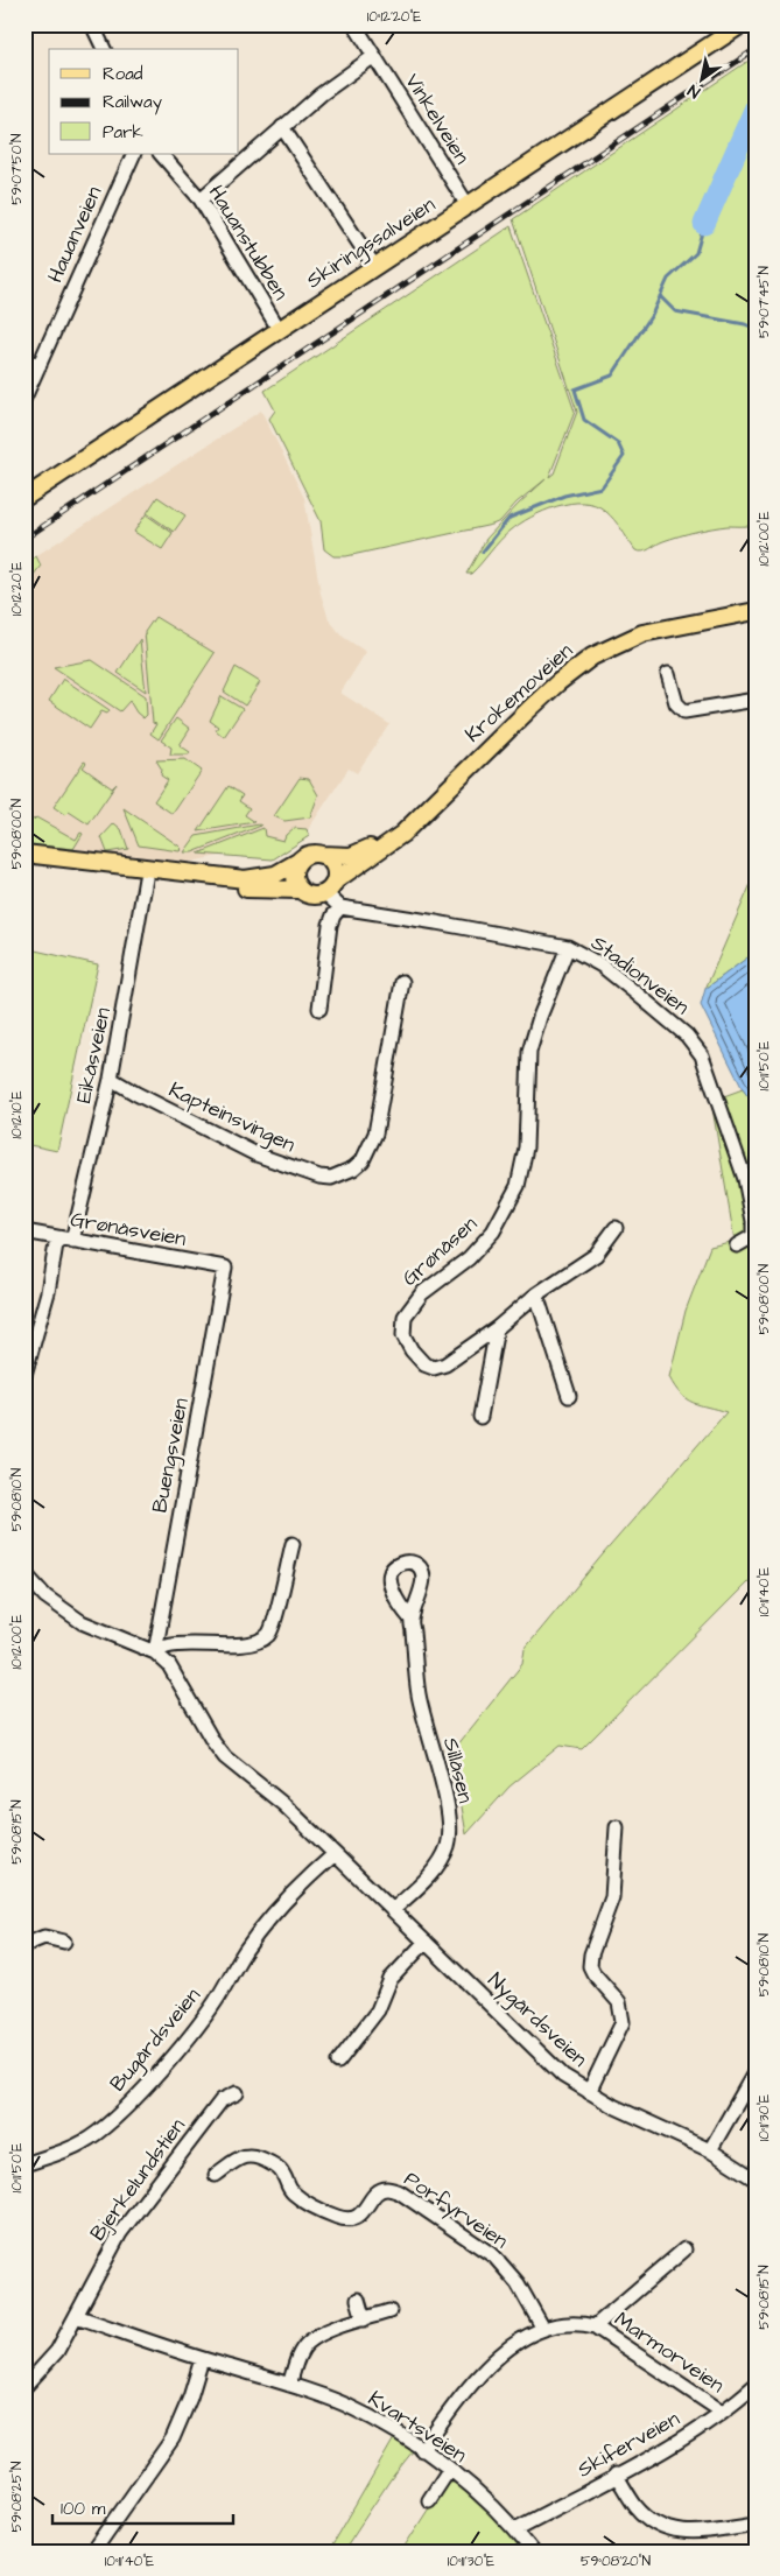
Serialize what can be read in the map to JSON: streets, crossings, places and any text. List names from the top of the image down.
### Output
{
  "streets": {
    "main road": ["Skiringssalveien", "Krokemoveien"],
    "street": [
      "Vinkelveien",
      "Hauanveien",
      "Hauanstubben",
      "Stadionveien",
      "Eikåsveien",
      "Kapteinsvingen",
      "Grønåsveien",
      "Grønåsen",
      "Buengsveien",
      "Sillåsen",
      "Nygårdsveien",
      "Bugårdsveien",
      "Bjerkelundstien",
      "Porfyrveien",
      "Marmorveien",
      "Kvartsveien",
      "Skiferveien"
    ]
  },
  "crossings": [
    ["Vinkelveien", "Skiringssalveien"],
    ["Hauanstubben", "Skiringssalveien"],
    ["Stadionveien", "Grønåsen"],
    ["Eikåsveien", "Kapteinsvingen"],
    ["Eikåsveien", "Grønåsveien"],
    ["Grønåsveien", "Buengsveien"],
    ["Buengsveien", "Nygårdsveien"],
    ["Sillåsen", "Nygårdsveien"],
    ["Nygårdsveien", "Bugårdsveien"],
    ["Bjerkelundstien", "Kvartsveien"],
    ["Porfyrveien", "Marmorveien"],
    ["Marmorveien", "Kvartsveien"],
    ["Marmorveien", "Skiferveien"],
    ["Kvartsveien", "Skiferveien"]
  ],
  "legend": ["Road", "Railway", "Park"],
  "scale_bar": "100 m",
  "north": "bottom left",
  "coordinates": [
    "10°12'20\"E",
    "59°07'50\"N",
    "59°07'45\"N",
    "10°12'00\"E",
    "59°08'00\"N",
    "10°11'50\"E",
    "10°12'10\"E",
    "59°08'10\"N",
    "10°11'40\"E",
    "59°08'15\"N",
    "10°11'30\"E",
    "59°08'25\"N",
    "59°08'20\"N"
  ]
}
